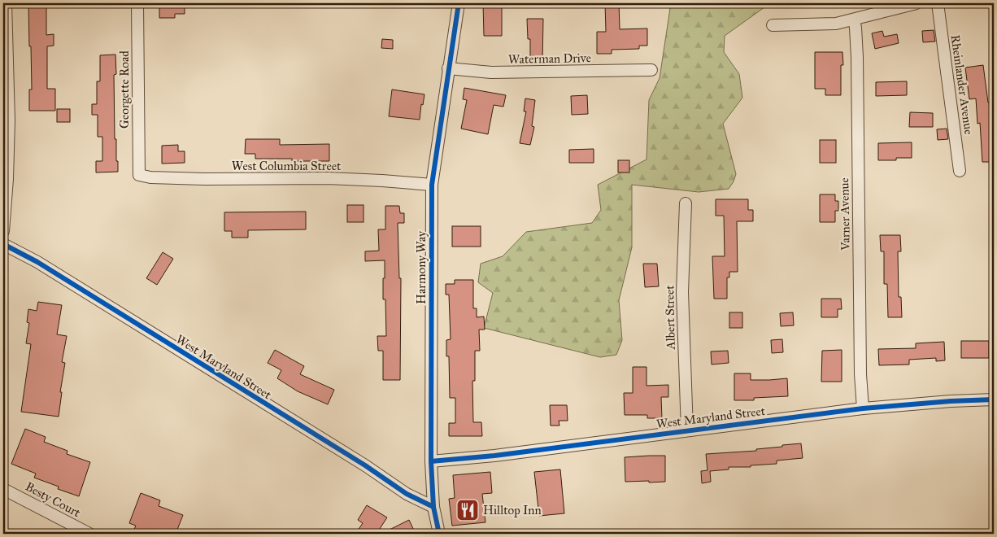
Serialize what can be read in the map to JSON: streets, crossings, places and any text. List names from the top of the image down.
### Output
{
  "streets": {
    "street": [
      "Waterman Drive",
      "Rheinlander Avenue",
      "Georgette Road",
      "West Columbia Street",
      "Varner Avenue",
      "Harmony Way",
      "Albert Street",
      "West Maryland Street",
      "Besty Court"
    ]
  },
  "crossings": [
    ["Waterman Drive", "Harmony Way"],
    ["Georgette Road", "West Columbia Street"],
    ["West Columbia Street", "Harmony Way"],
    ["Varner Avenue", "West Maryland Street"],
    ["Harmony Way", "West Maryland Street"],
    ["Albert Street", "West Maryland Street"]
  ],
  "places": {
    "restaurant": ["Hilltop Inn"]
  }
}
